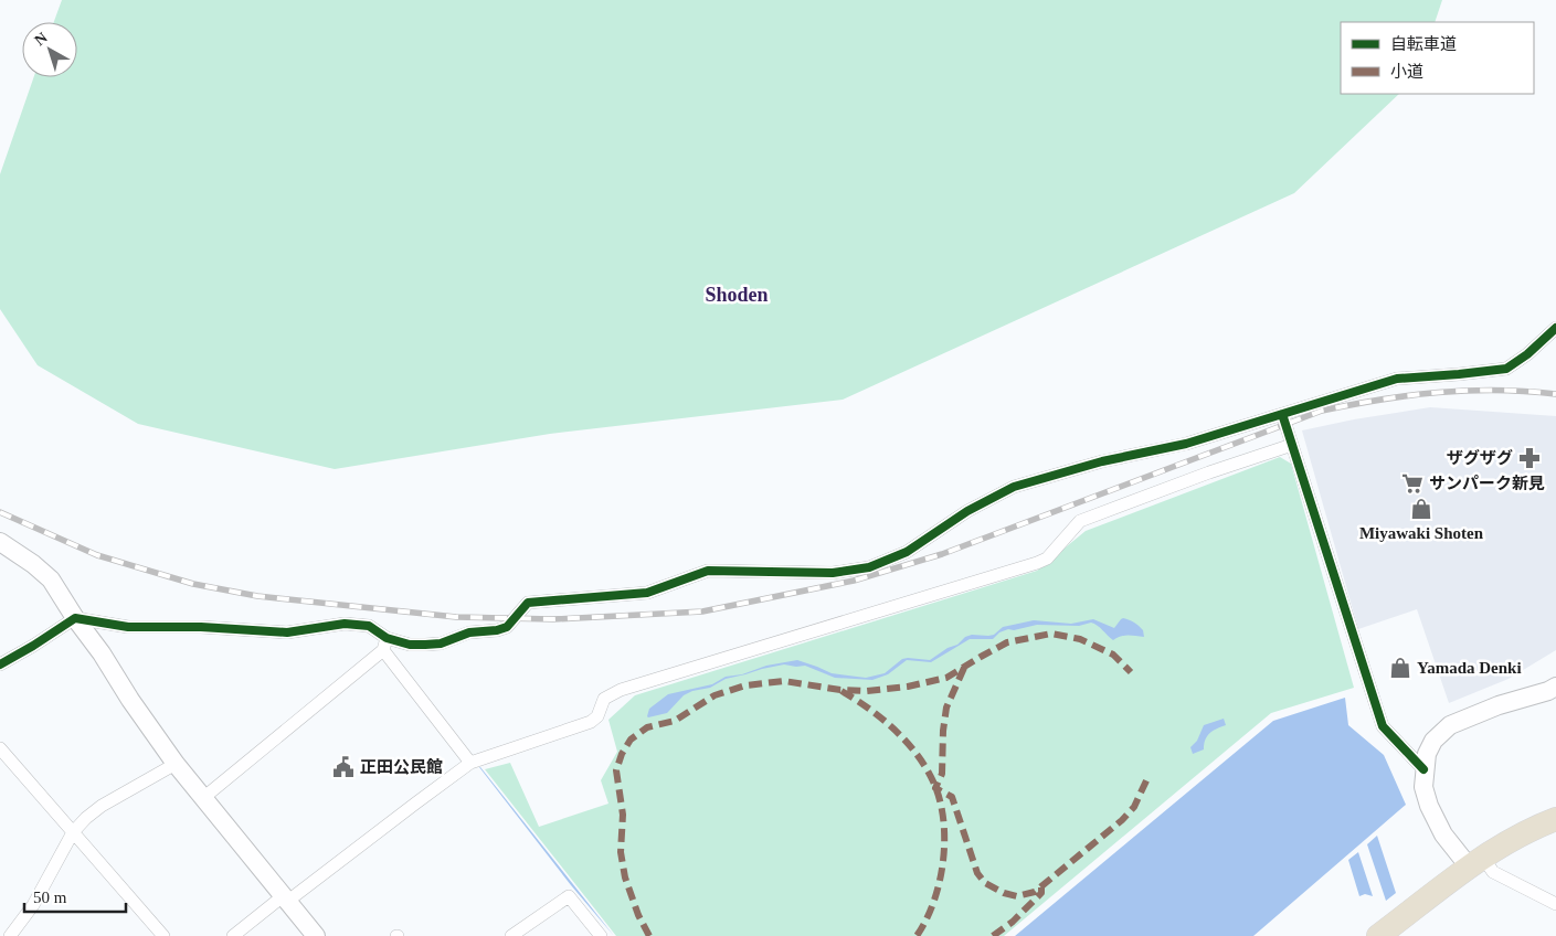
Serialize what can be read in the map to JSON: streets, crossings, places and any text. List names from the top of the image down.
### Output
{
  "districts": ["Shoden"],
  "places": {
    "pharmacy": ["ザグザグ"],
    "supermarket": ["サンパーク新見"],
    "shop": ["Miyawaki Shoten", "Yamada Denki"],
    "public building": ["正田公民館"]
  },
  "legend": ["自転車道", "小道"],
  "scale_bar": "50 m",
  "north": "top left"
}
